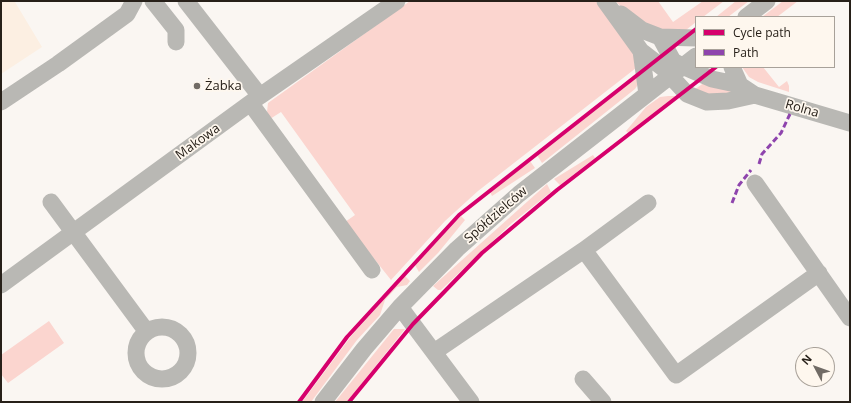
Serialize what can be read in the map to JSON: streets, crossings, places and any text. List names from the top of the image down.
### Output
{
  "streets": {
    "street": ["Rolna", "Makowa", "Spółdzielców"]
  },
  "crossings": [
    ["Rolna", "Spółdzielców"]
  ],
  "places": ["Żabka"],
  "legend": ["Cycle path", "Path"],
  "north": "top left"
}
